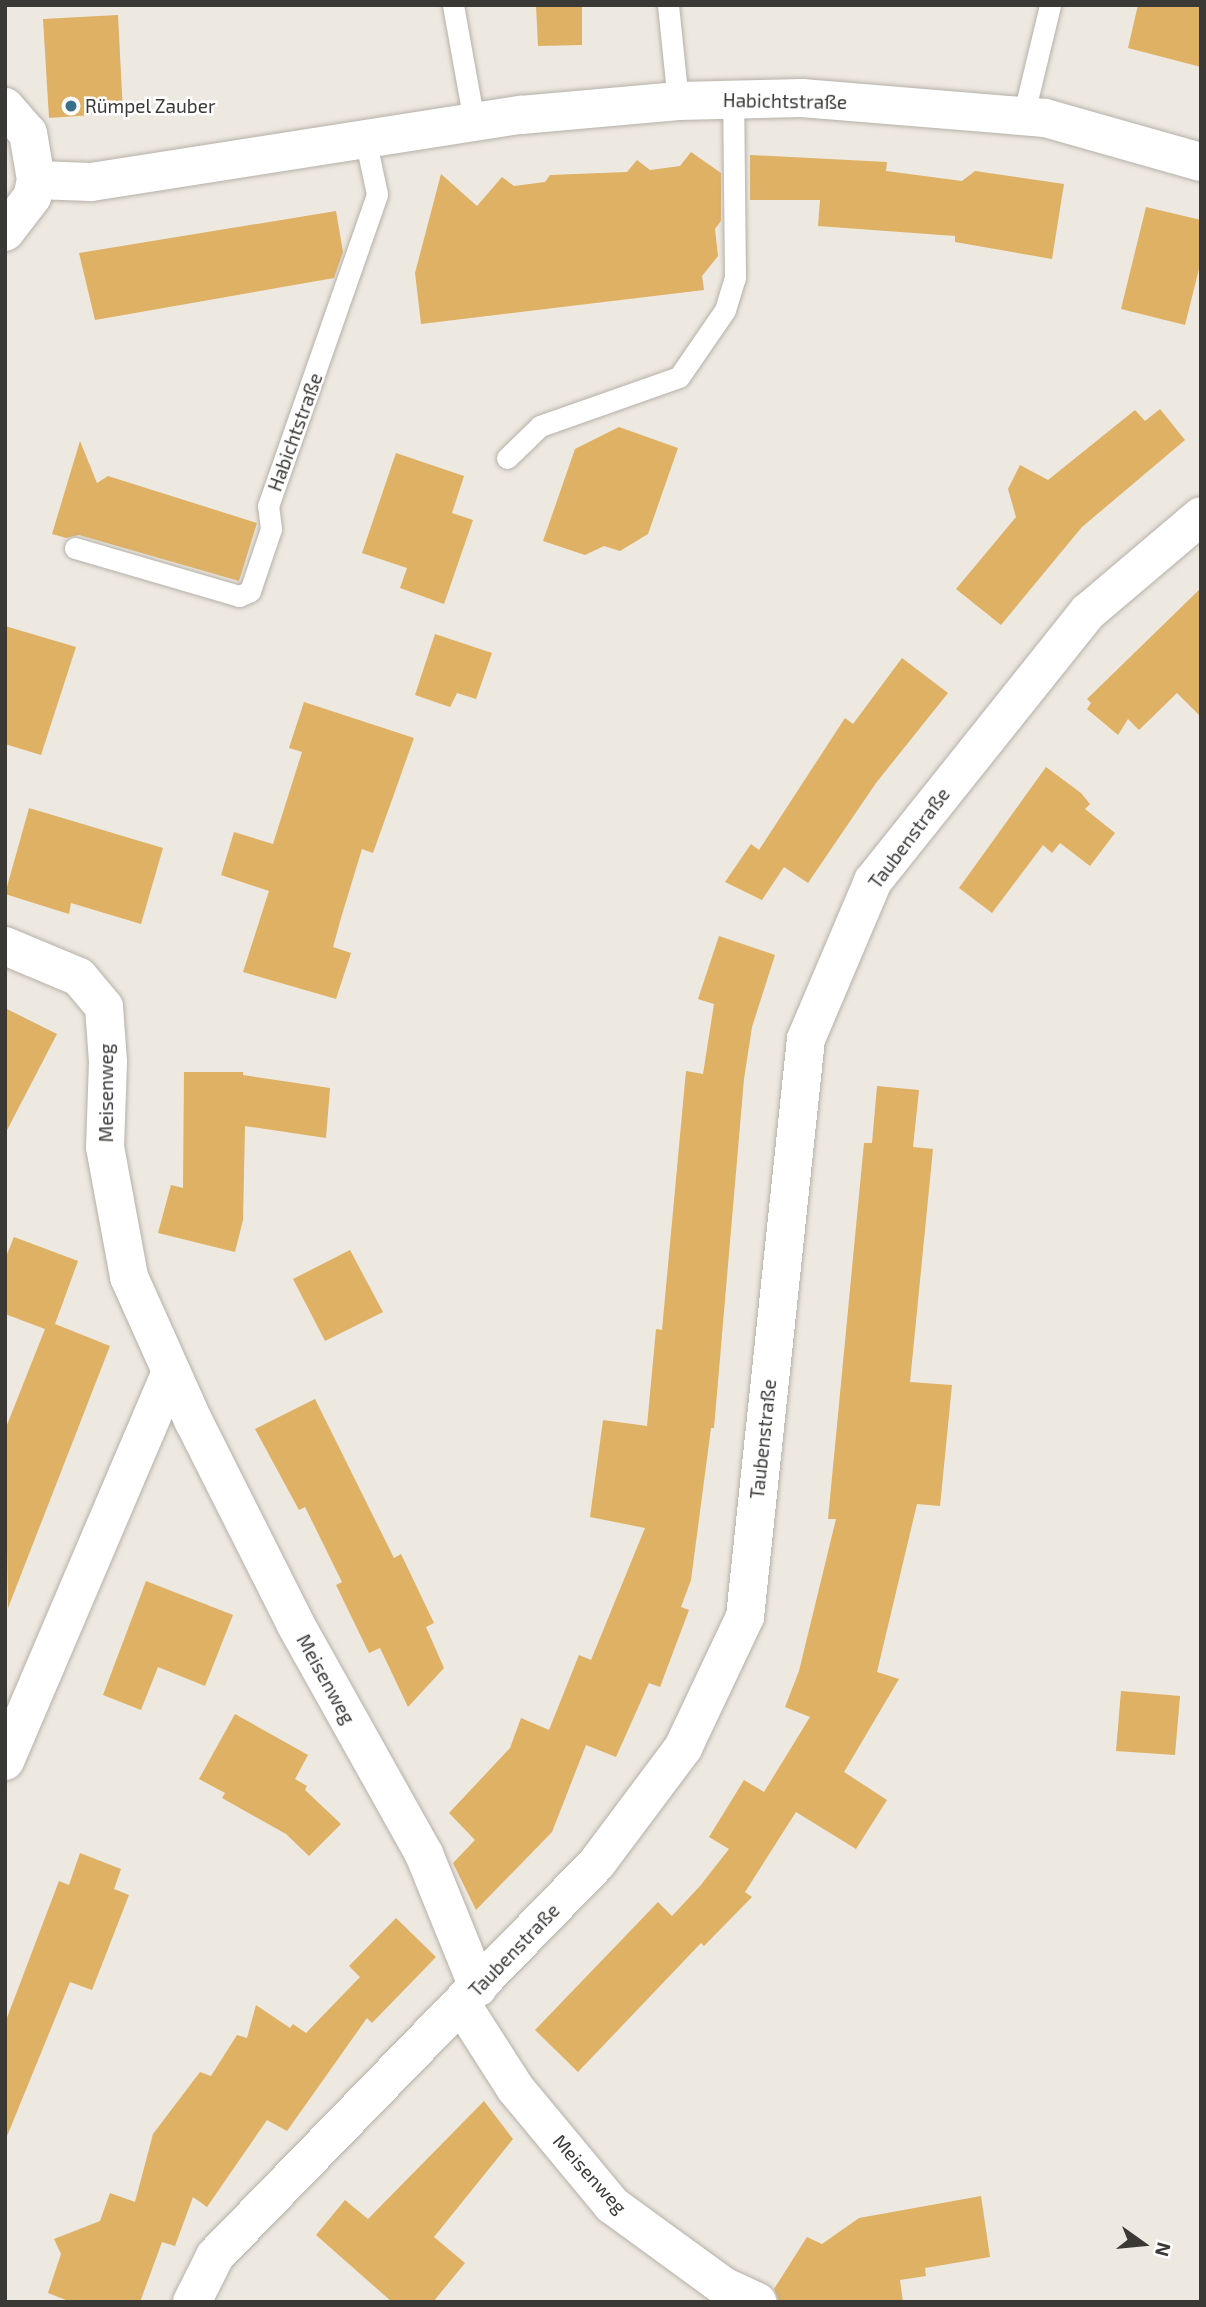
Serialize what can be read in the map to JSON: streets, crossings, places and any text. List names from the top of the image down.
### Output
{
  "streets": {
    "street": ["Habichtstraße", "Taubenstraße", "Meisenweg"]
  },
  "crossings": [
    ["Taubenstraße", "Meisenweg"]
  ],
  "places": ["Rümpel Zauber"],
  "north": "right"
}
